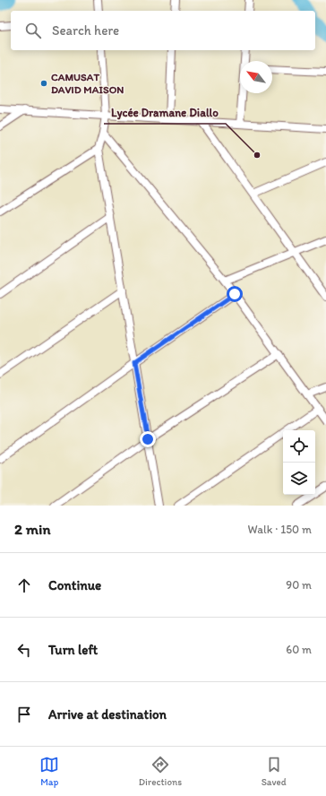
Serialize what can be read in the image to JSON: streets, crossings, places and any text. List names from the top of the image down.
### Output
{
  "places": ["CAMUSAT DAVID MAISON", "Lycée Dramane Diallo"],
  "north": "top left",
  "page": {
    "search": "Search here",
    "heading": ["2 min", "Walk · 150 m"],
    "list": [
      ["Continue", "90 m"],
      ["Turn left", "60 m"],
      "Arrive at destination"
    ],
    "nav": ["Map", "Directions", "Saved"]
  }
}
